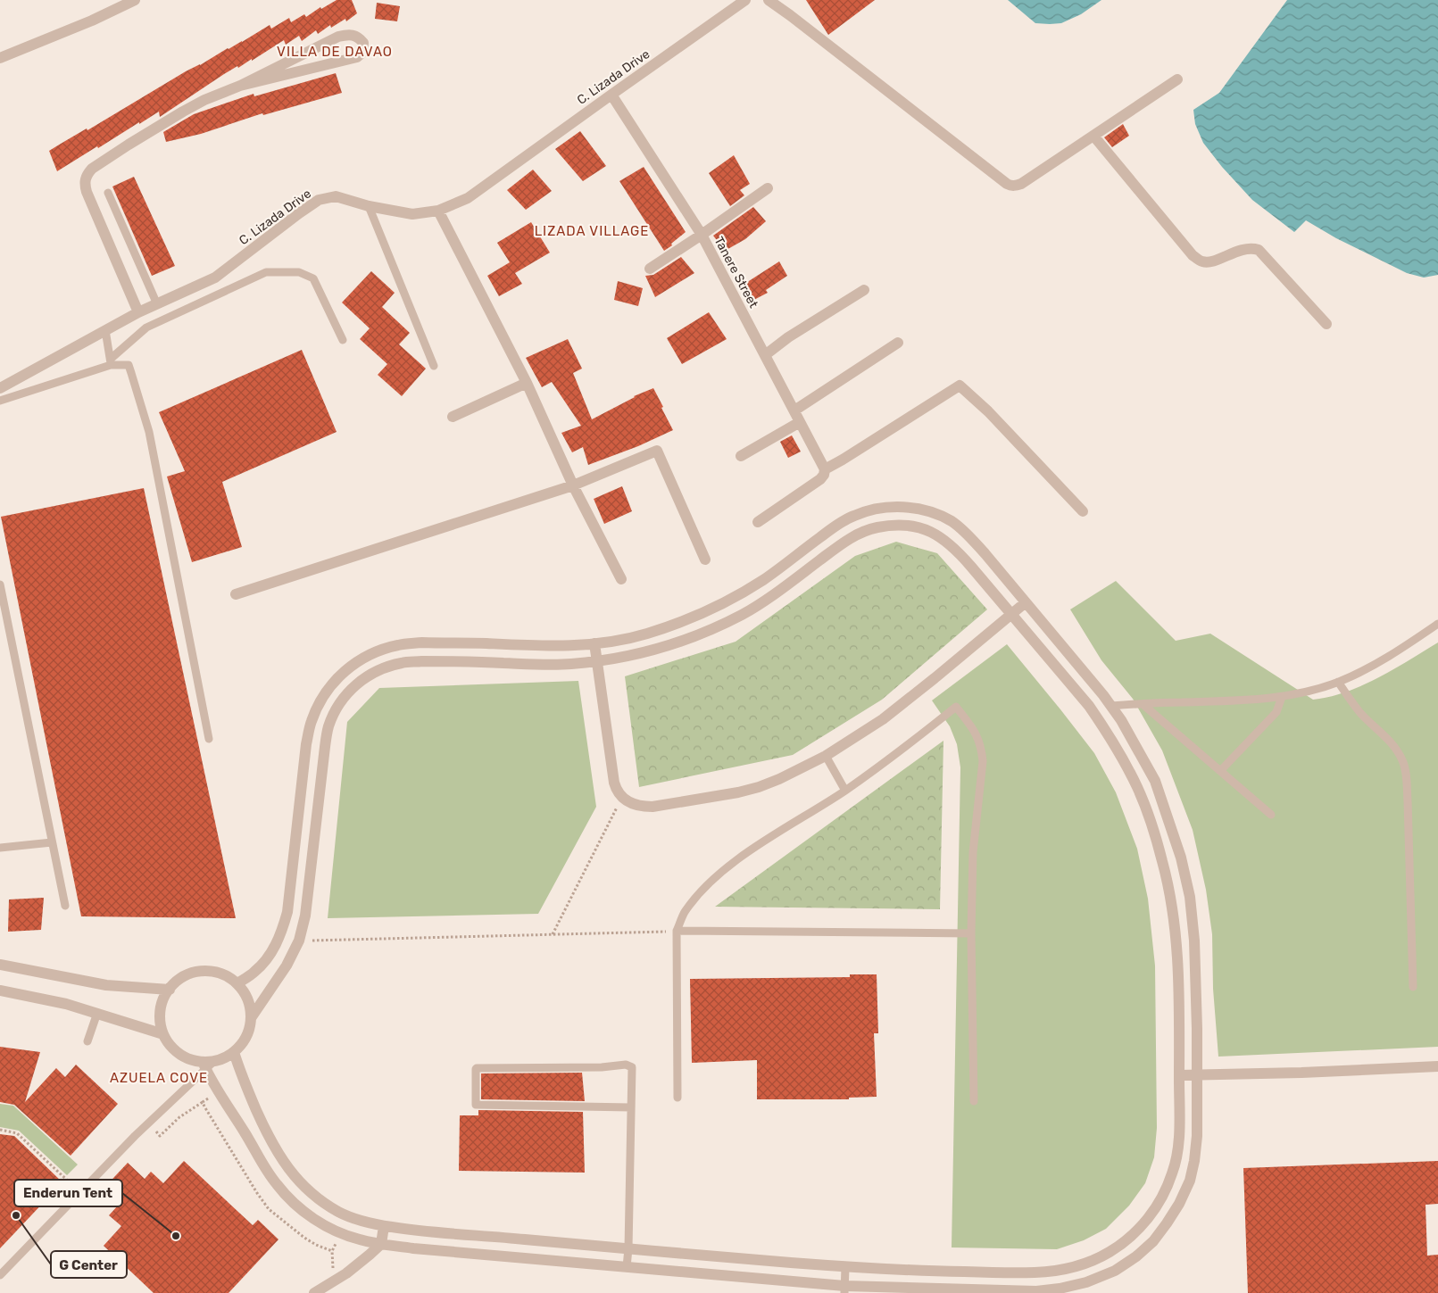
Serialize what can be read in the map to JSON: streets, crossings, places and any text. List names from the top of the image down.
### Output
{
  "streets": {
    "street": ["C. Lizada Drive", "Tanere Street"]
  },
  "crossings": [
    ["C. Lizada Drive", "Tanere Street"]
  ],
  "districts": ["VILLA DE DAVAO", "LIZADA VILLAGE", "AZUELA COVE"],
  "places": ["G Center", "Enderun Tent"]
}
